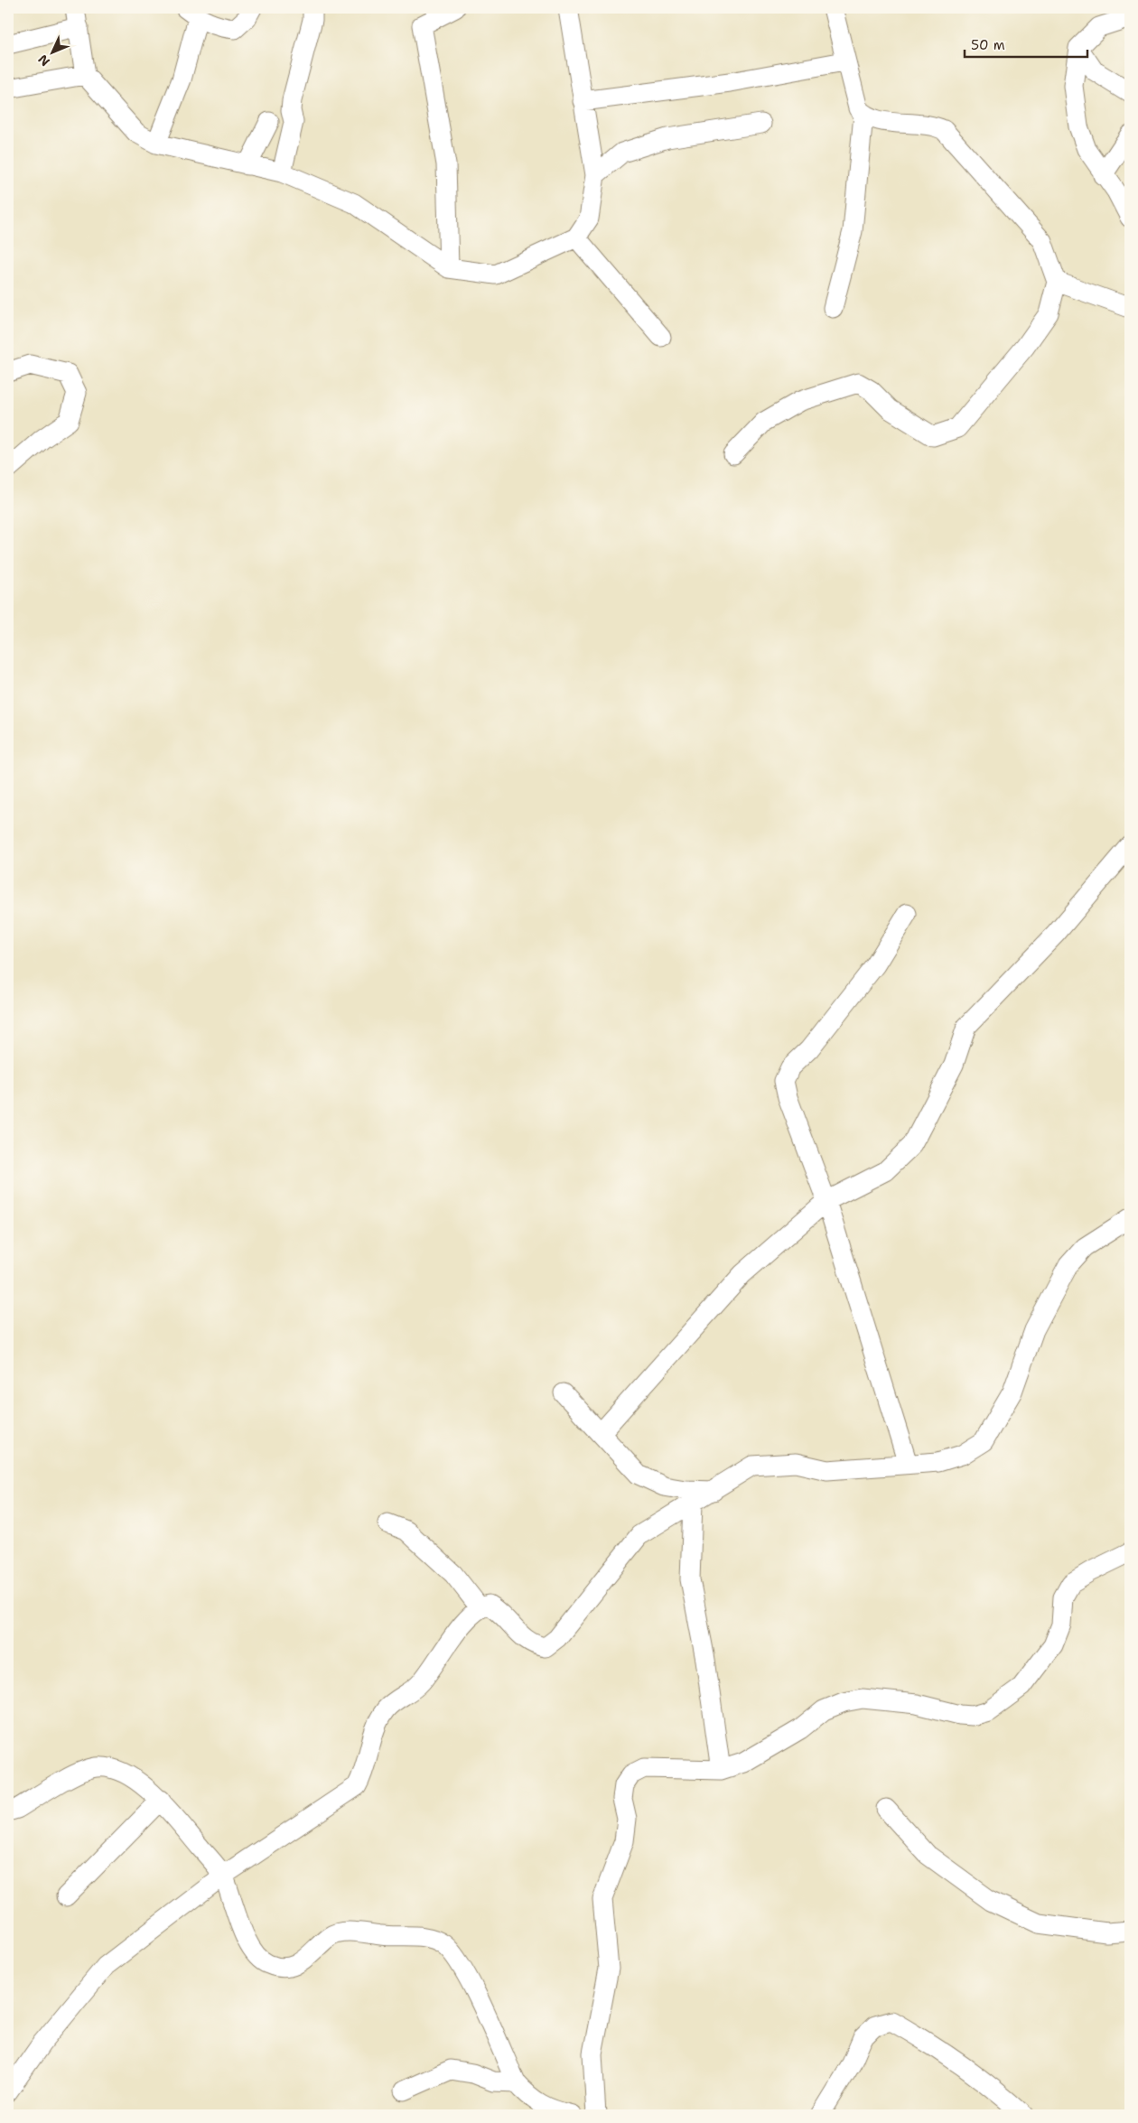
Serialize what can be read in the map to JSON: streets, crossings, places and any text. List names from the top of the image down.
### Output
{
  "scale_bar": "50 m",
  "north": "bottom left"
}
